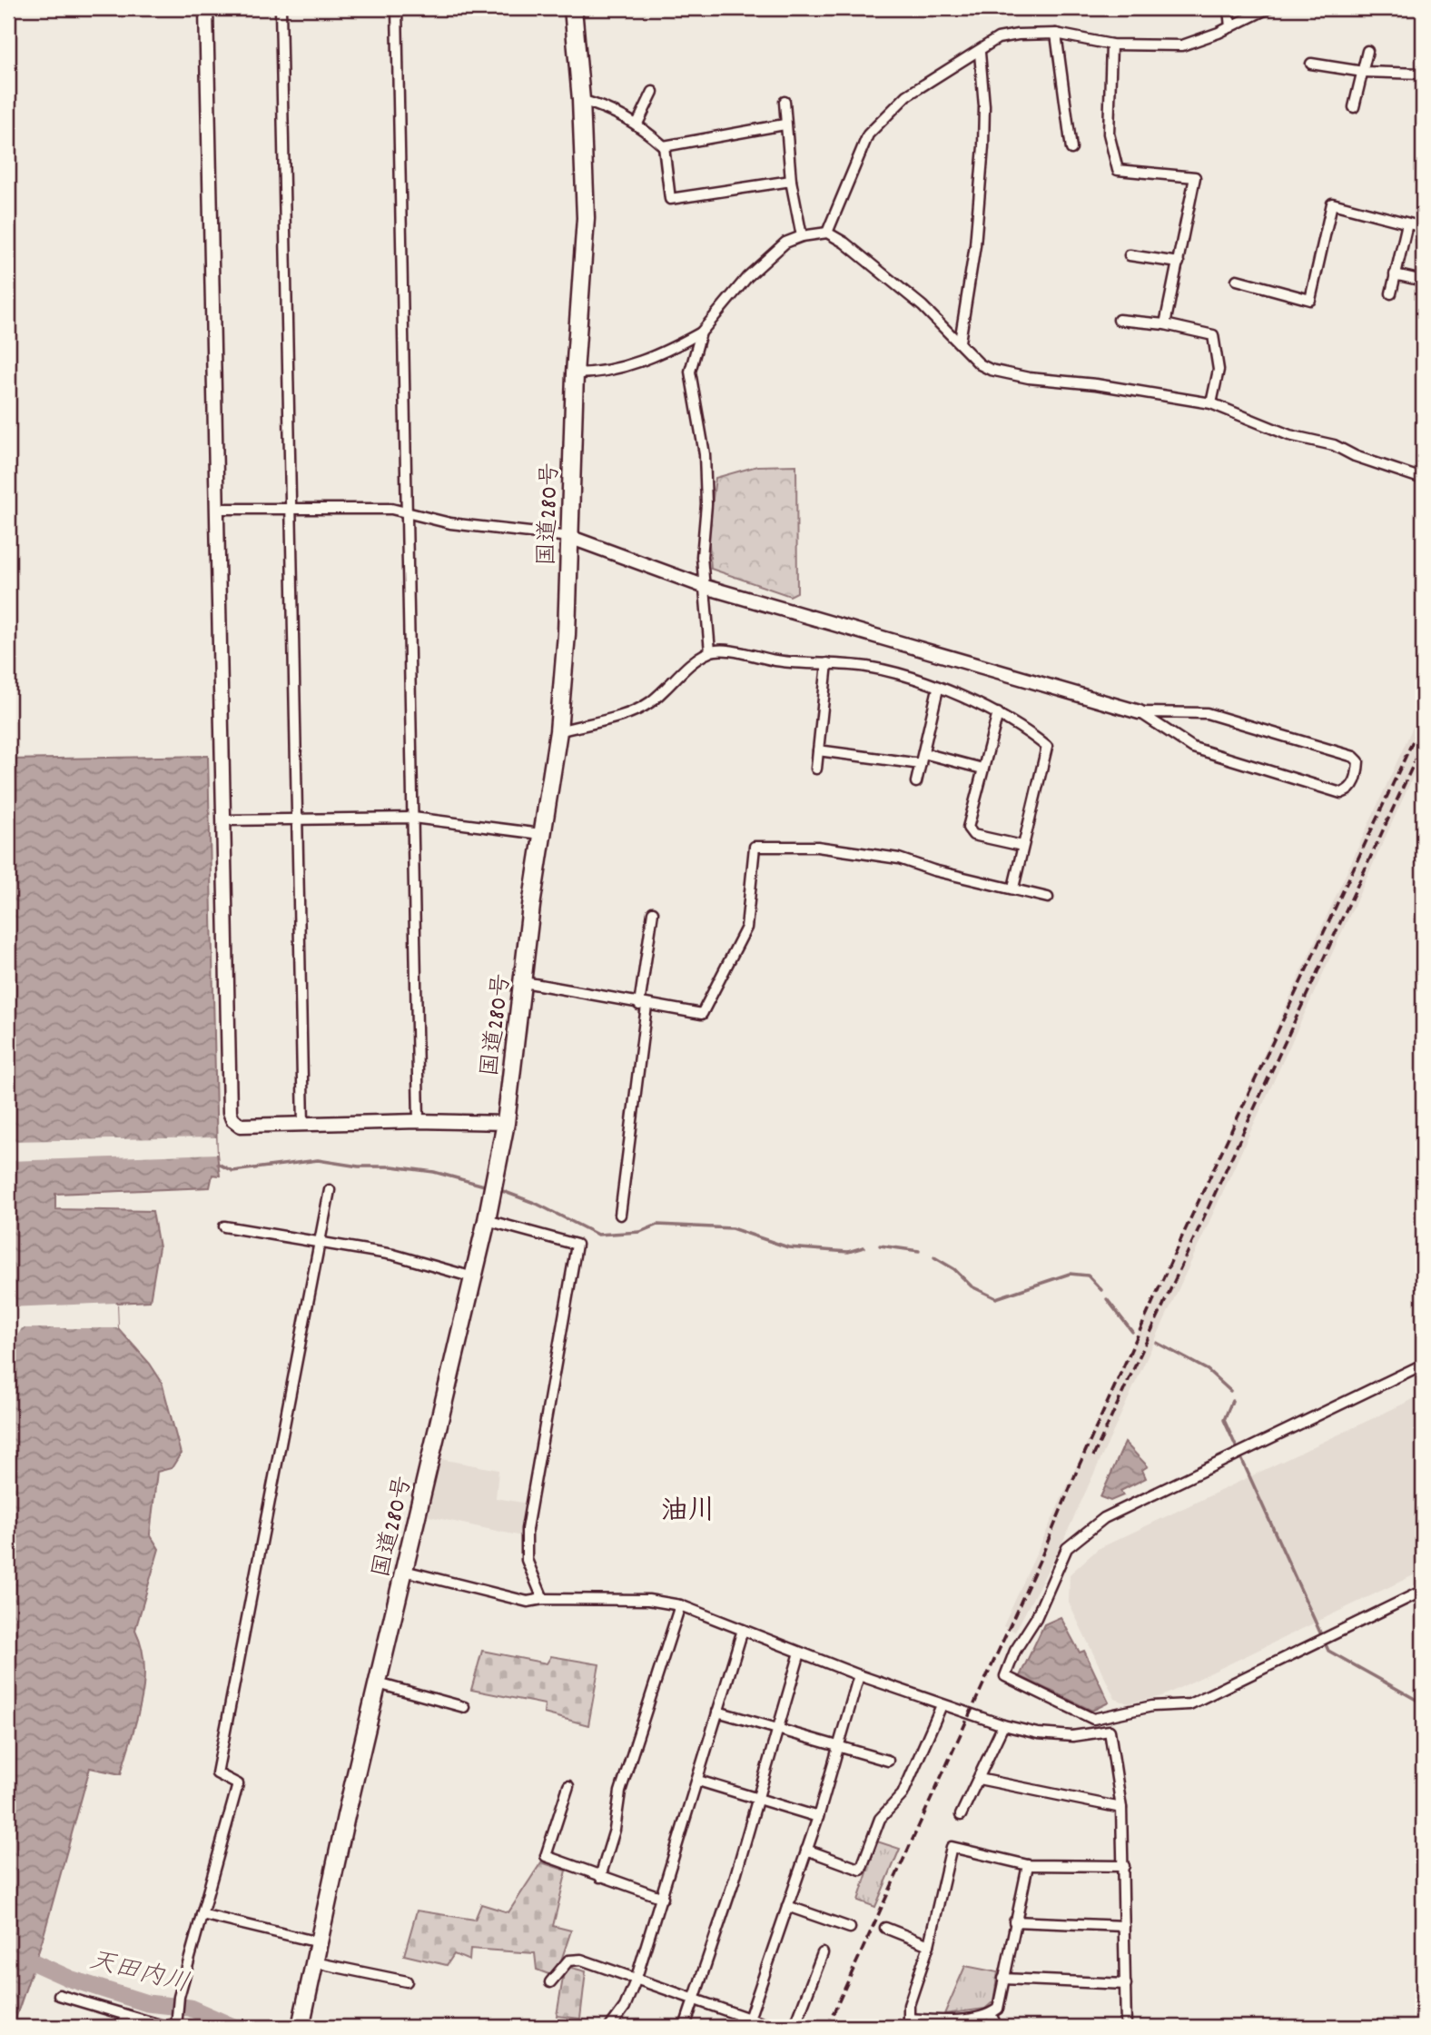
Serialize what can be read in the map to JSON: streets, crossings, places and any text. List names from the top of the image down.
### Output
{
  "streets": {
    "highway": ["国道280号"]
  },
  "districts": ["油川"],
  "water": ["天田内川"]
}
